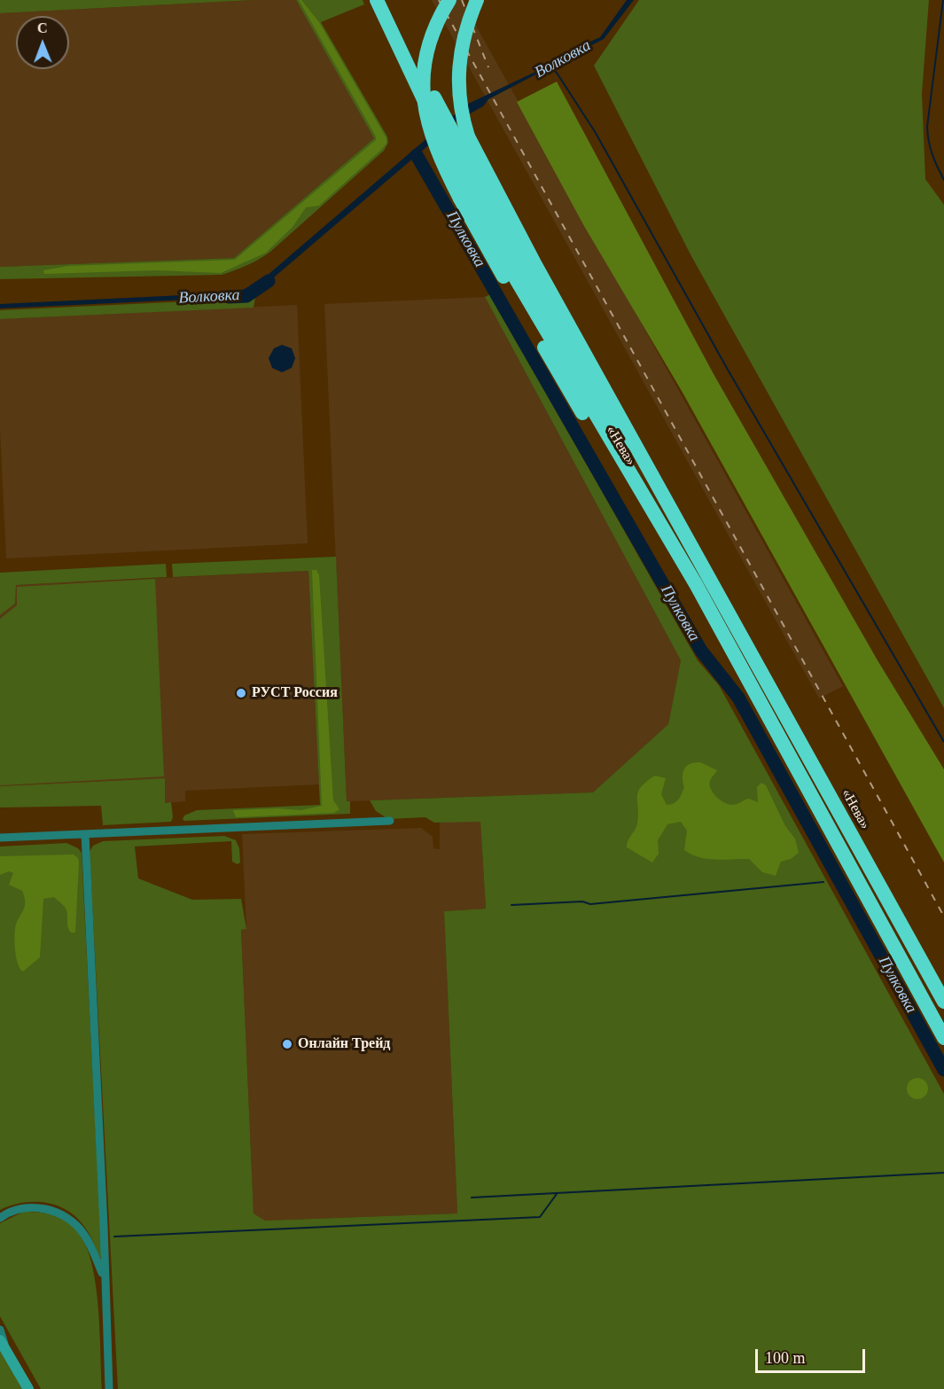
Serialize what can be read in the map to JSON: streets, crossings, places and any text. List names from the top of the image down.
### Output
{
  "streets": {
    "highway": ["«Нева»"]
  },
  "water": ["Волковка", "Пулковка"],
  "places": ["РУСТ Россия", "Онлайн Трейд"],
  "scale_bar": "100 m",
  "north": "top"
}
